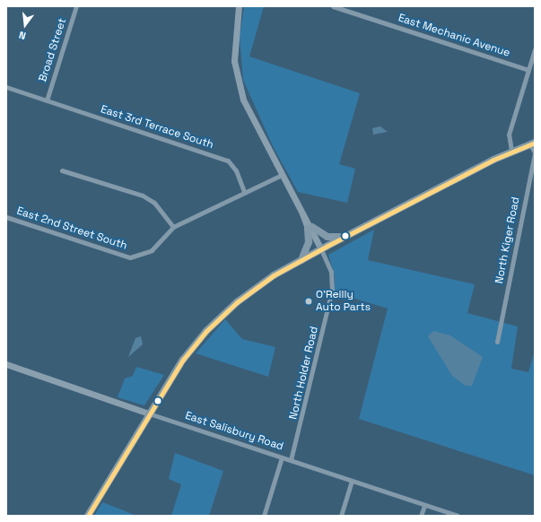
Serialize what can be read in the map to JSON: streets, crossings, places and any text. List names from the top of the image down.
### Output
{
  "streets": {
    "main road": ["East Salisbury Road"],
    "street": [
      "East Mechanic Avenue",
      "Broad Street",
      "East 3rd Terrace South",
      "East 2nd Street South",
      "North Kiger Road",
      "North Holder Road"
    ]
  },
  "crossings": [
    ["Broad Street", "East 3rd Terrace South"],
    ["East 3rd Terrace South", "East 2nd Street South"],
    ["North Holder Road", "East Salisbury Road"]
  ],
  "places": ["O'Reilly Auto Parts"],
  "north": "bottom"
}
